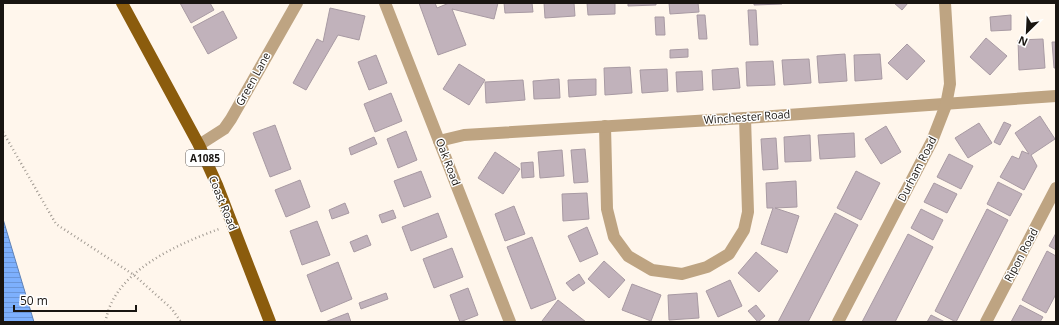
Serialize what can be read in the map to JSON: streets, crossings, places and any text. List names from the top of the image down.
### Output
{
  "streets": {
    "main road": ["A1085", "Coast Road"],
    "street": [
      "Green Lane",
      "Winchester Road",
      "Oak Road",
      "Durham Road",
      "Ripon Road"
    ]
  },
  "crossings": [
    ["Green Lane", "Coast Road"],
    ["Winchester Road", "Oak Road"],
    ["Winchester Road", "Durham Road"]
  ],
  "scale_bar": "50 m",
  "north": "bottom left"
}
